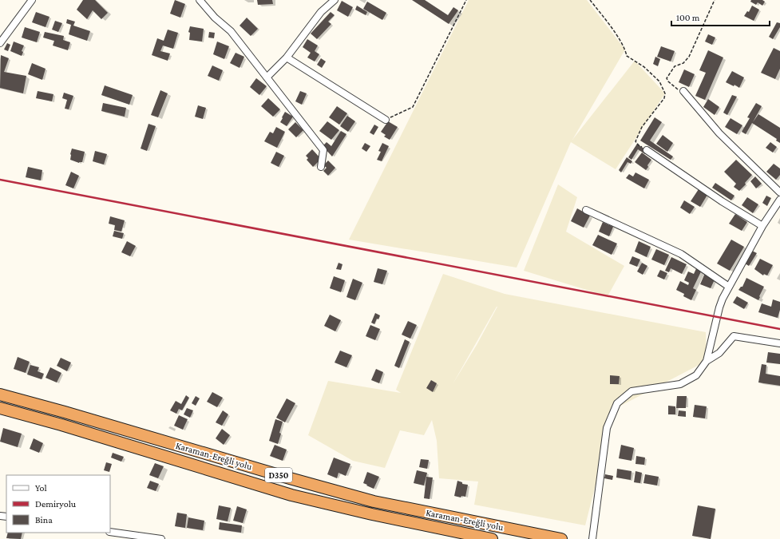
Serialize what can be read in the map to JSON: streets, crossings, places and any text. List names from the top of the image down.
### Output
{
  "streets": {
    "highway": ["Karaman-Ereğli yolu", "D350"]
  },
  "legend": ["Yol", "Demiryolu", "Bina"],
  "scale_bar": "100 m"
}
